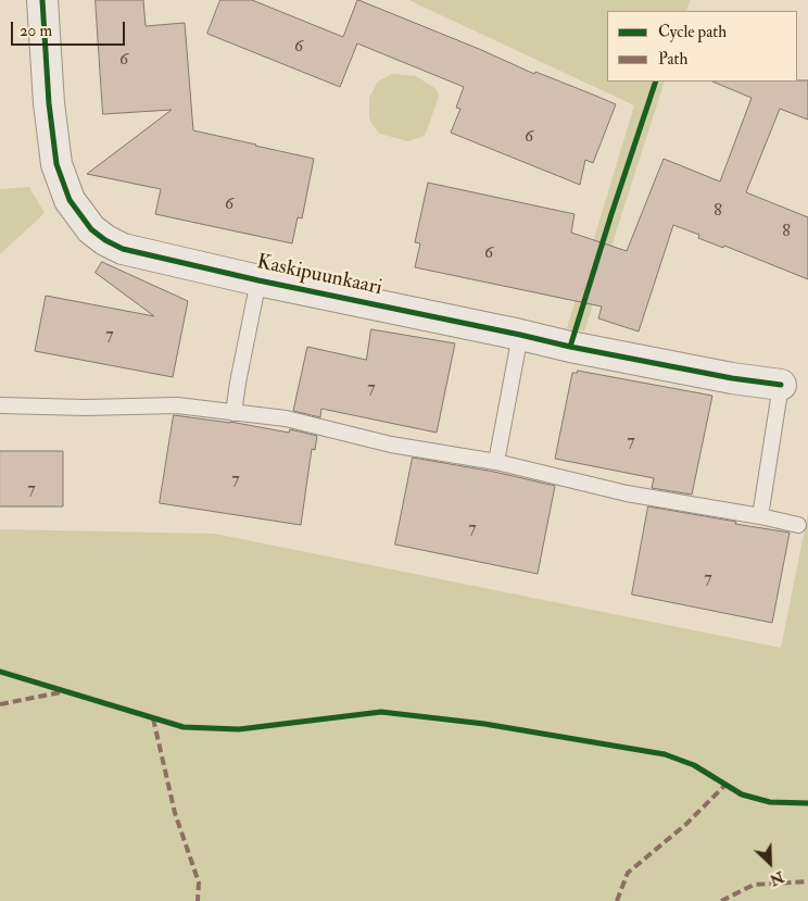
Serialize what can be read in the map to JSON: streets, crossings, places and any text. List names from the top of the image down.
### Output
{
  "streets": {
    "street": ["Kaskipuunkaari"]
  },
  "house_numbers": [
    "6",
    "6",
    "6",
    "6",
    "8",
    "8",
    "6",
    "7",
    "7",
    "7",
    "7",
    "7",
    "7",
    "7"
  ],
  "legend": ["Cycle path", "Path"],
  "scale_bar": "20 m",
  "north": "bottom right"
}
